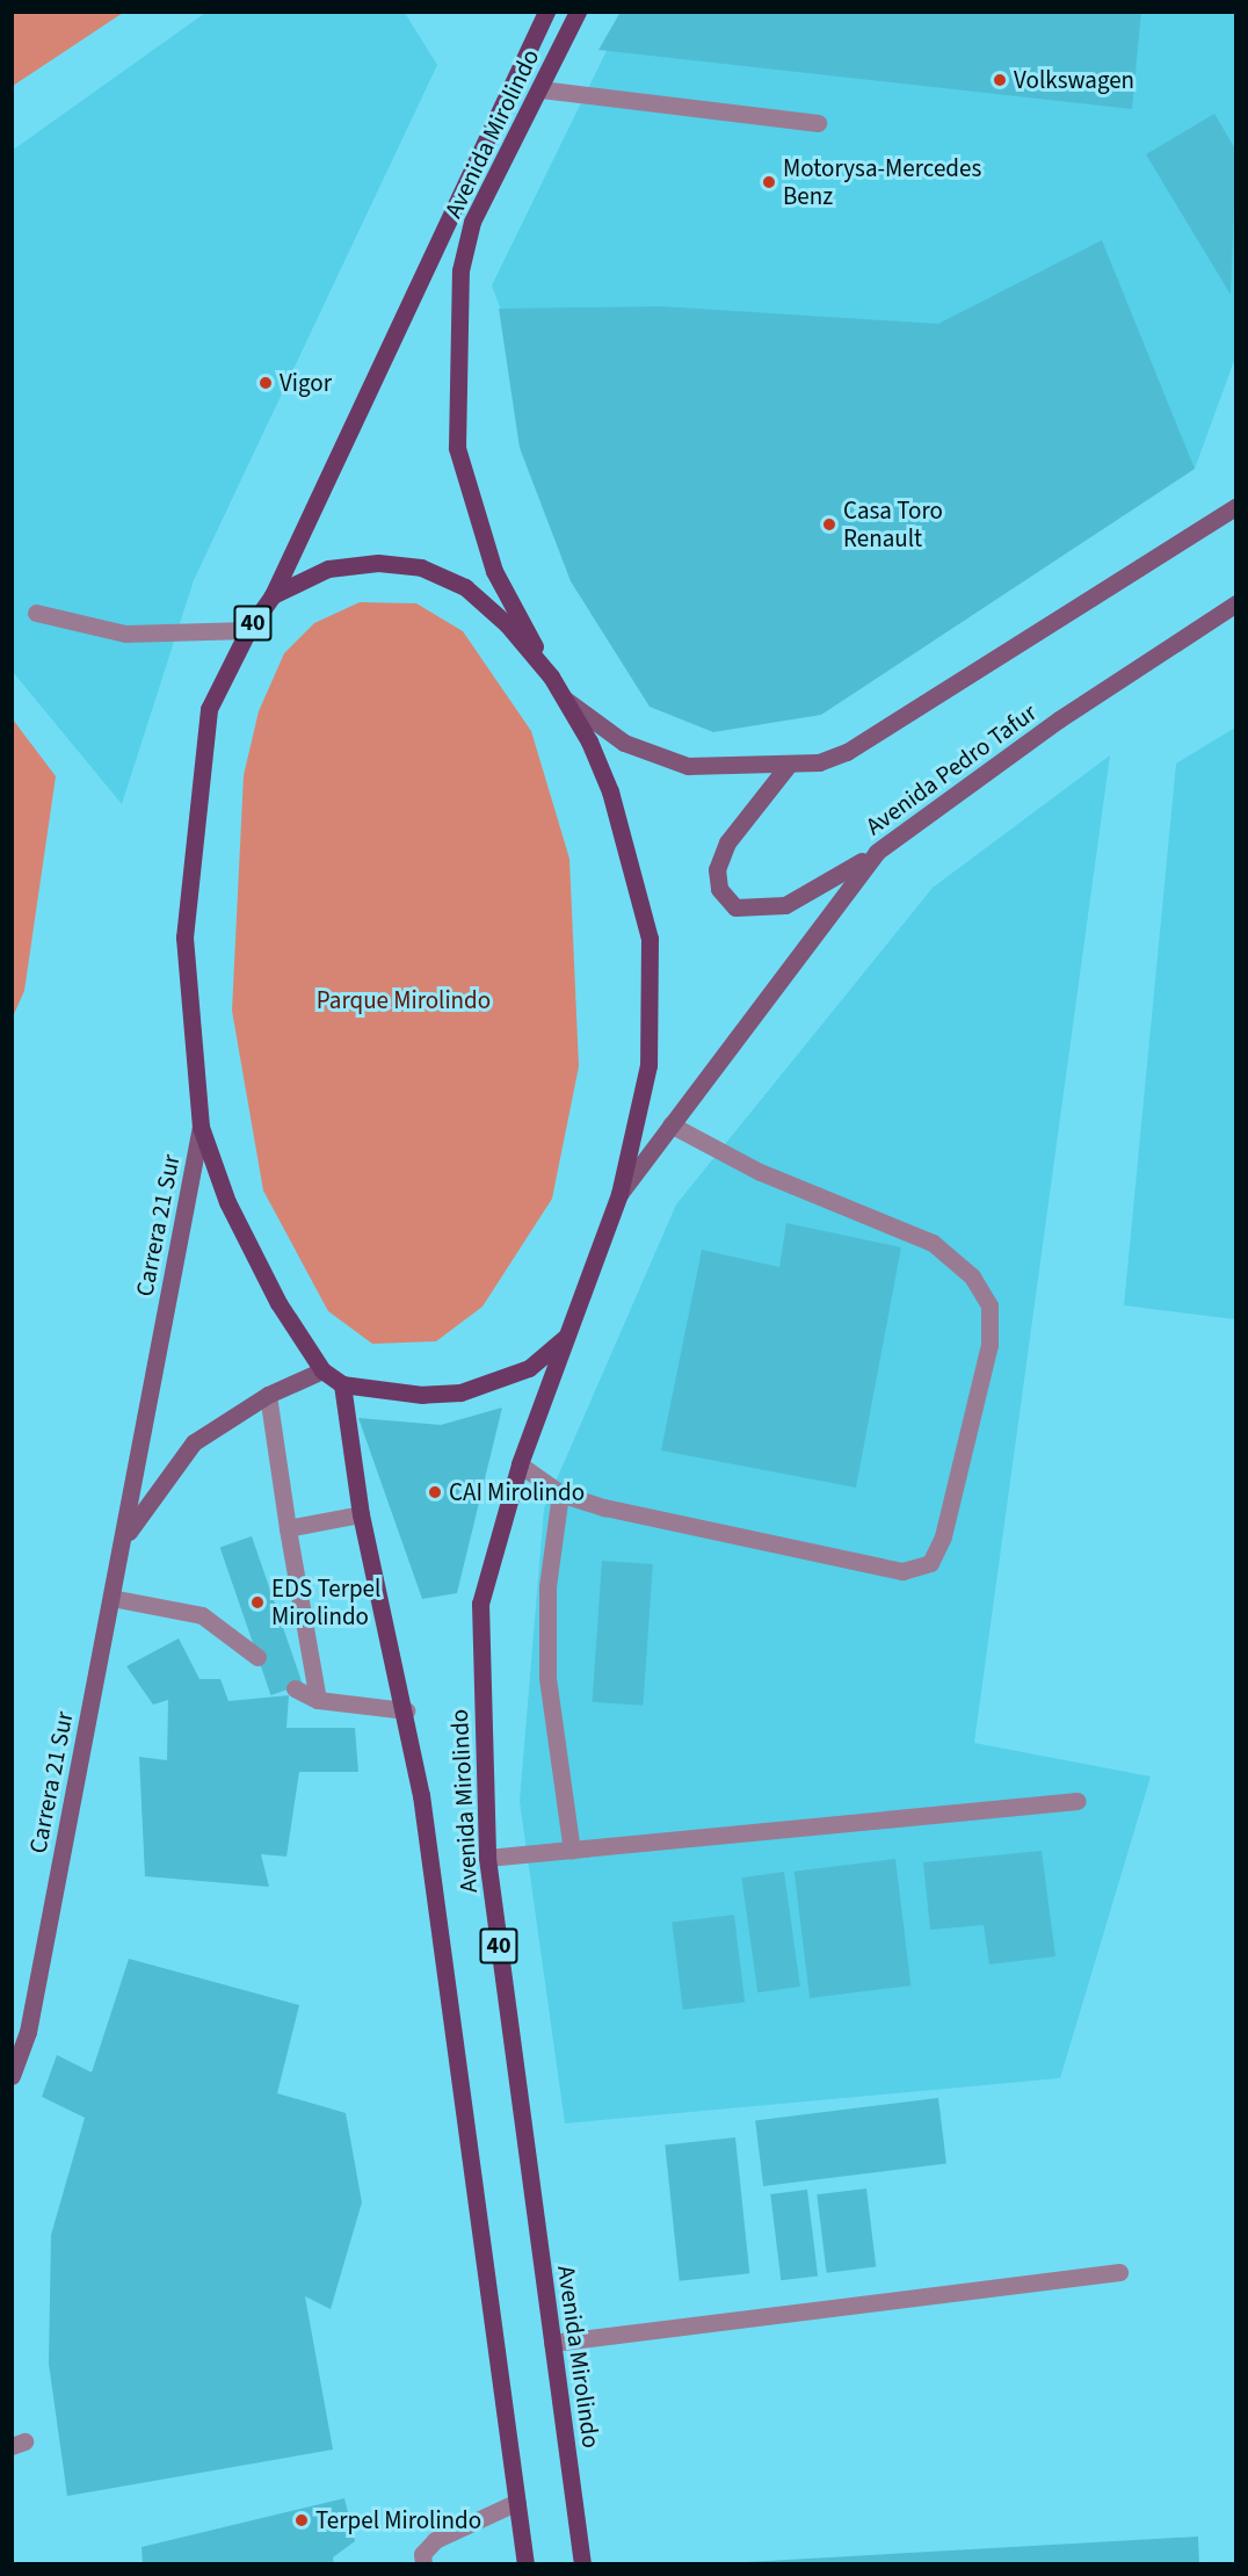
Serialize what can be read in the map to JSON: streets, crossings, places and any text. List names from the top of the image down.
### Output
{
  "streets": {
    "main road": [
      "Avenida Mirolindo",
      "40",
      "Avenida Pedro Tafur",
      "Carrera 21 Sur"
    ]
  },
  "crossings": [
    ["Avenida Mirolindo", "40"],
    ["40", "Avenida Pedro Tafur"],
    ["40", "Carrera 21 Sur"]
  ],
  "parks": ["Parque Mirolindo"],
  "places": [
    "Volkswagen",
    "Motorysa-Mercedes Benz",
    "Vigor",
    "Casa Toro Renault",
    "CAI Mirolindo",
    "EDS Terpel Mirolindo",
    "Terpel Mirolindo"
  ]
}
